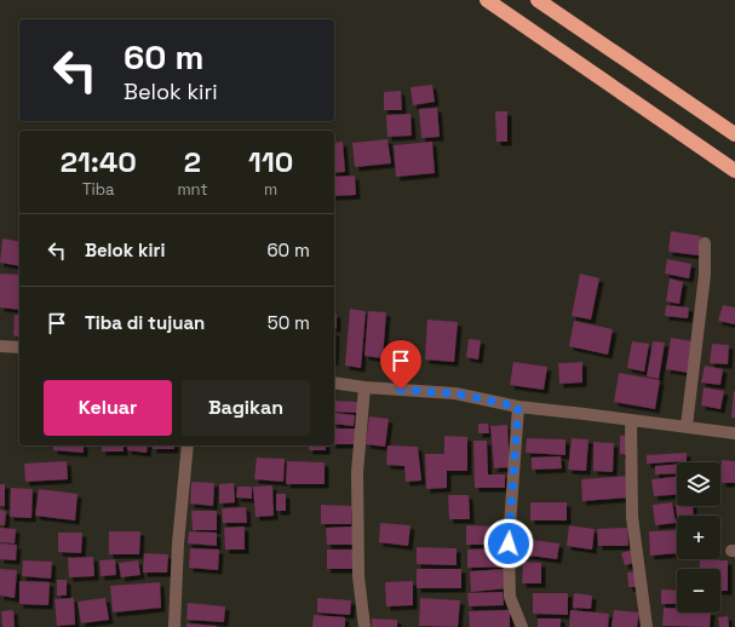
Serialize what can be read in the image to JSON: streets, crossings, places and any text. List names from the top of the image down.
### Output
{
  "page": {
    "turn": ["60 m", "Belok kiri"],
    "eta": [
      "21:40",
      "Tiba",
      "2",
      "mnt",
      "110",
      "m"
    ],
    "list": [
      {
        "name": "Belok kiri",
        "value": "60 m"
      },
      {
        "name": "Tiba di tujuan",
        "value": "50 m"
      }
    ],
    "buttons": ["Keluar", "Bagikan"],
    "map_buttons": ["+", "−"]
  }
}
